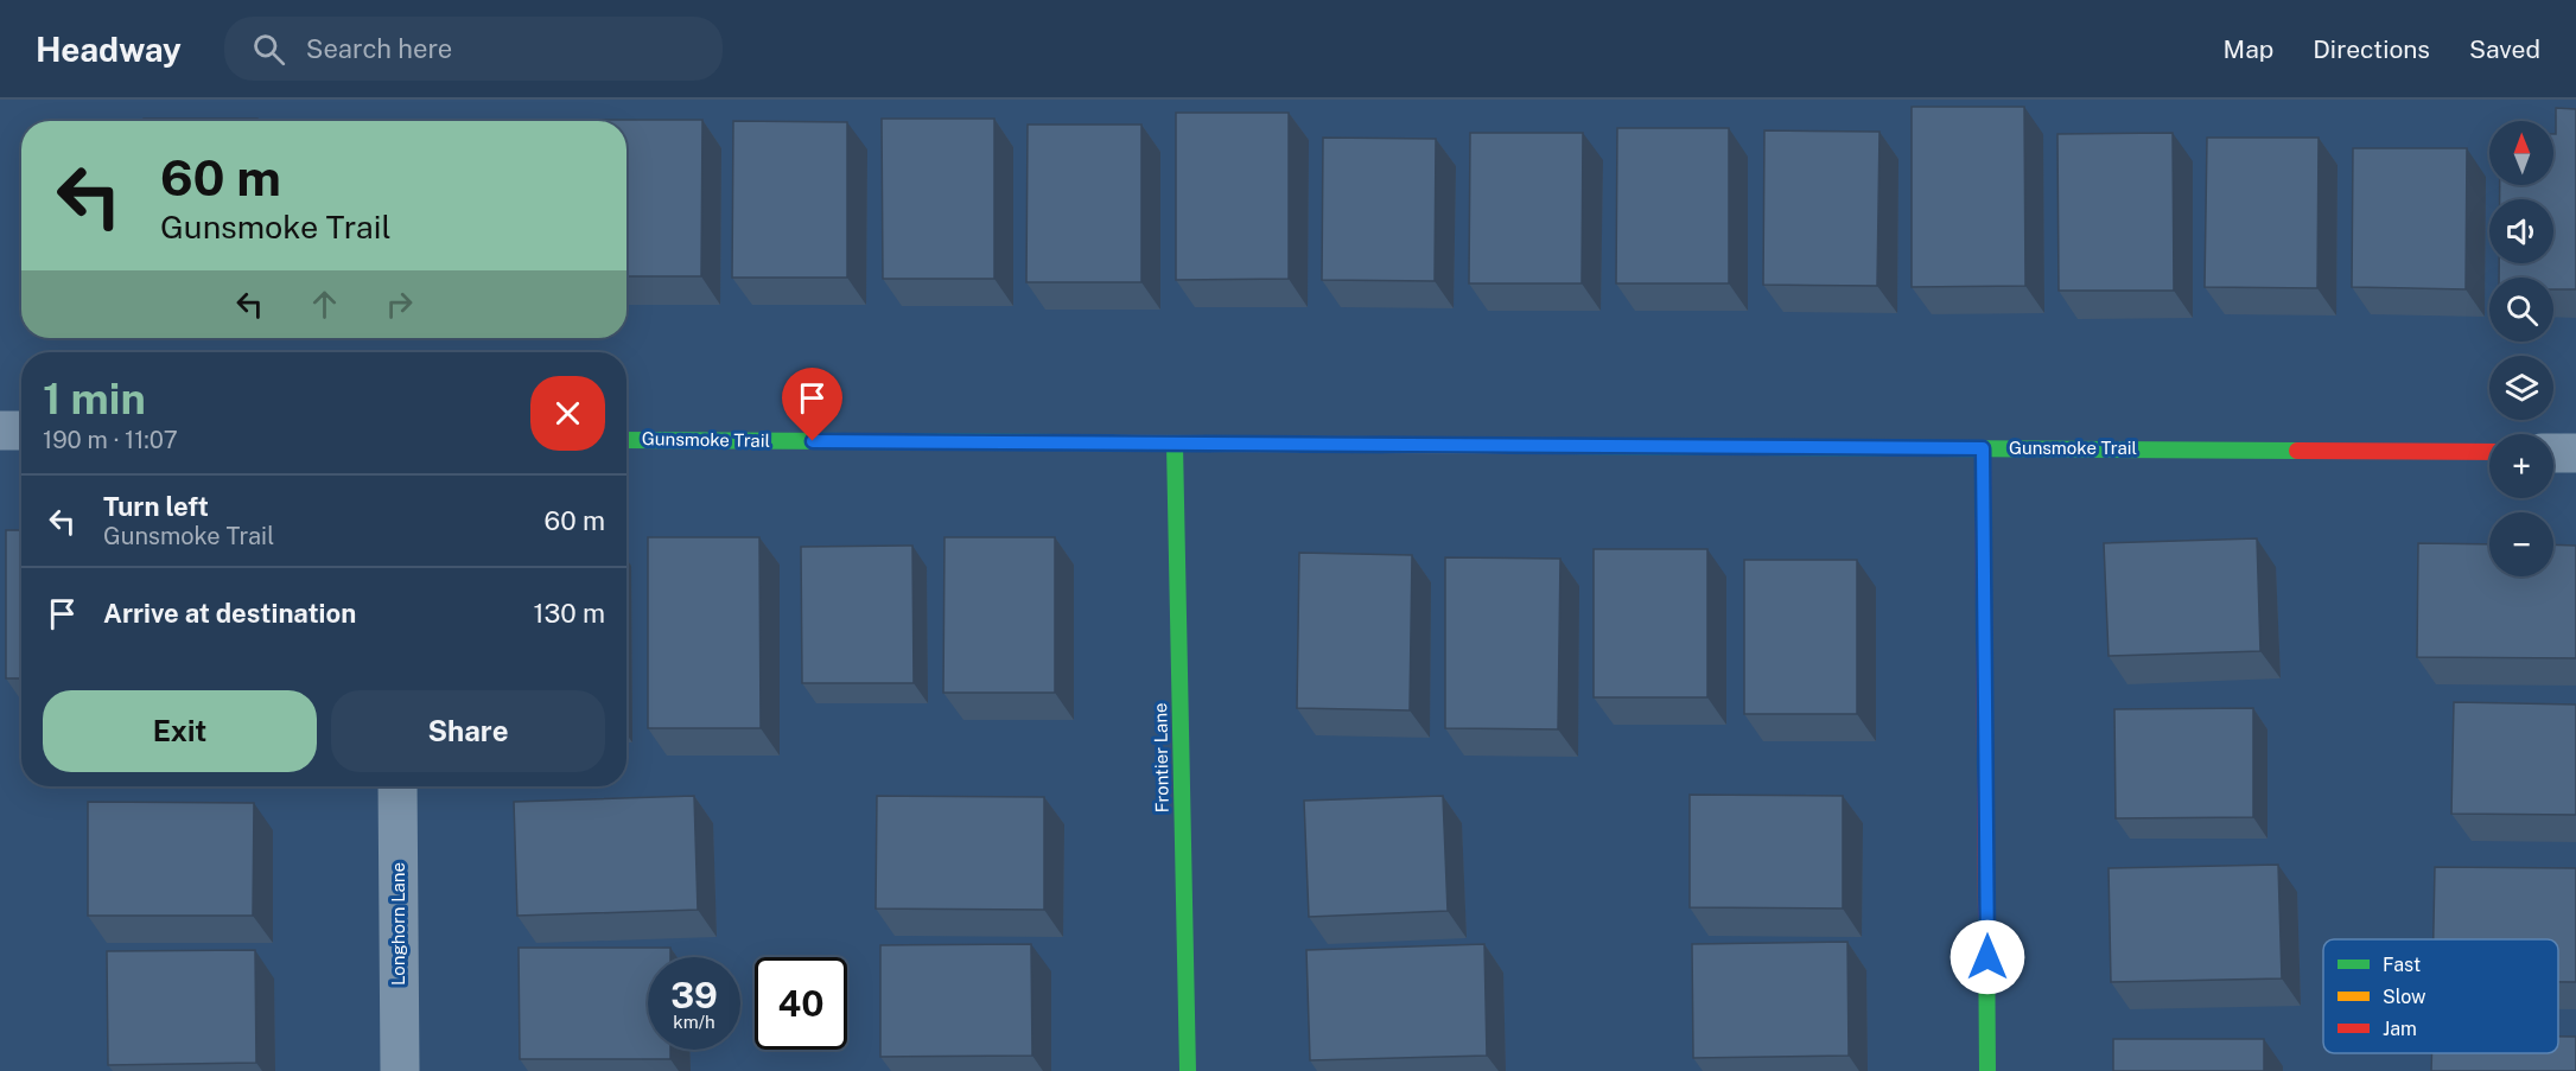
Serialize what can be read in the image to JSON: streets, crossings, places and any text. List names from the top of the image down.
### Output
{
  "streets": {
    "street": ["Gunsmoke Trail", "Frontier Lane", "Longhorn Lane"]
  },
  "crossings": [
    ["Gunsmoke Trail", "Frontier Lane"]
  ],
  "legend": ["Fast", "Slow", "Jam"],
  "north": "top",
  "page": {
    "header": "Headway",
    "search": "Search here",
    "nav": ["Map", "Directions", "Saved"],
    "map_buttons": ["+", "−"],
    "turn": ["60 m", "Gunsmoke Trail"],
    "heading": ["1 min", "190 m · 11:07"],
    "list": [
      {
        "name": "Turn left",
        "note": "Gunsmoke Trail",
        "value": "60 m"
      },
      {
        "name": "Arrive at destination",
        "value": "130 m"
      }
    ],
    "buttons": ["Exit", "Share"],
    "speed": "39 km/h",
    "limit": "40"
  }
}
